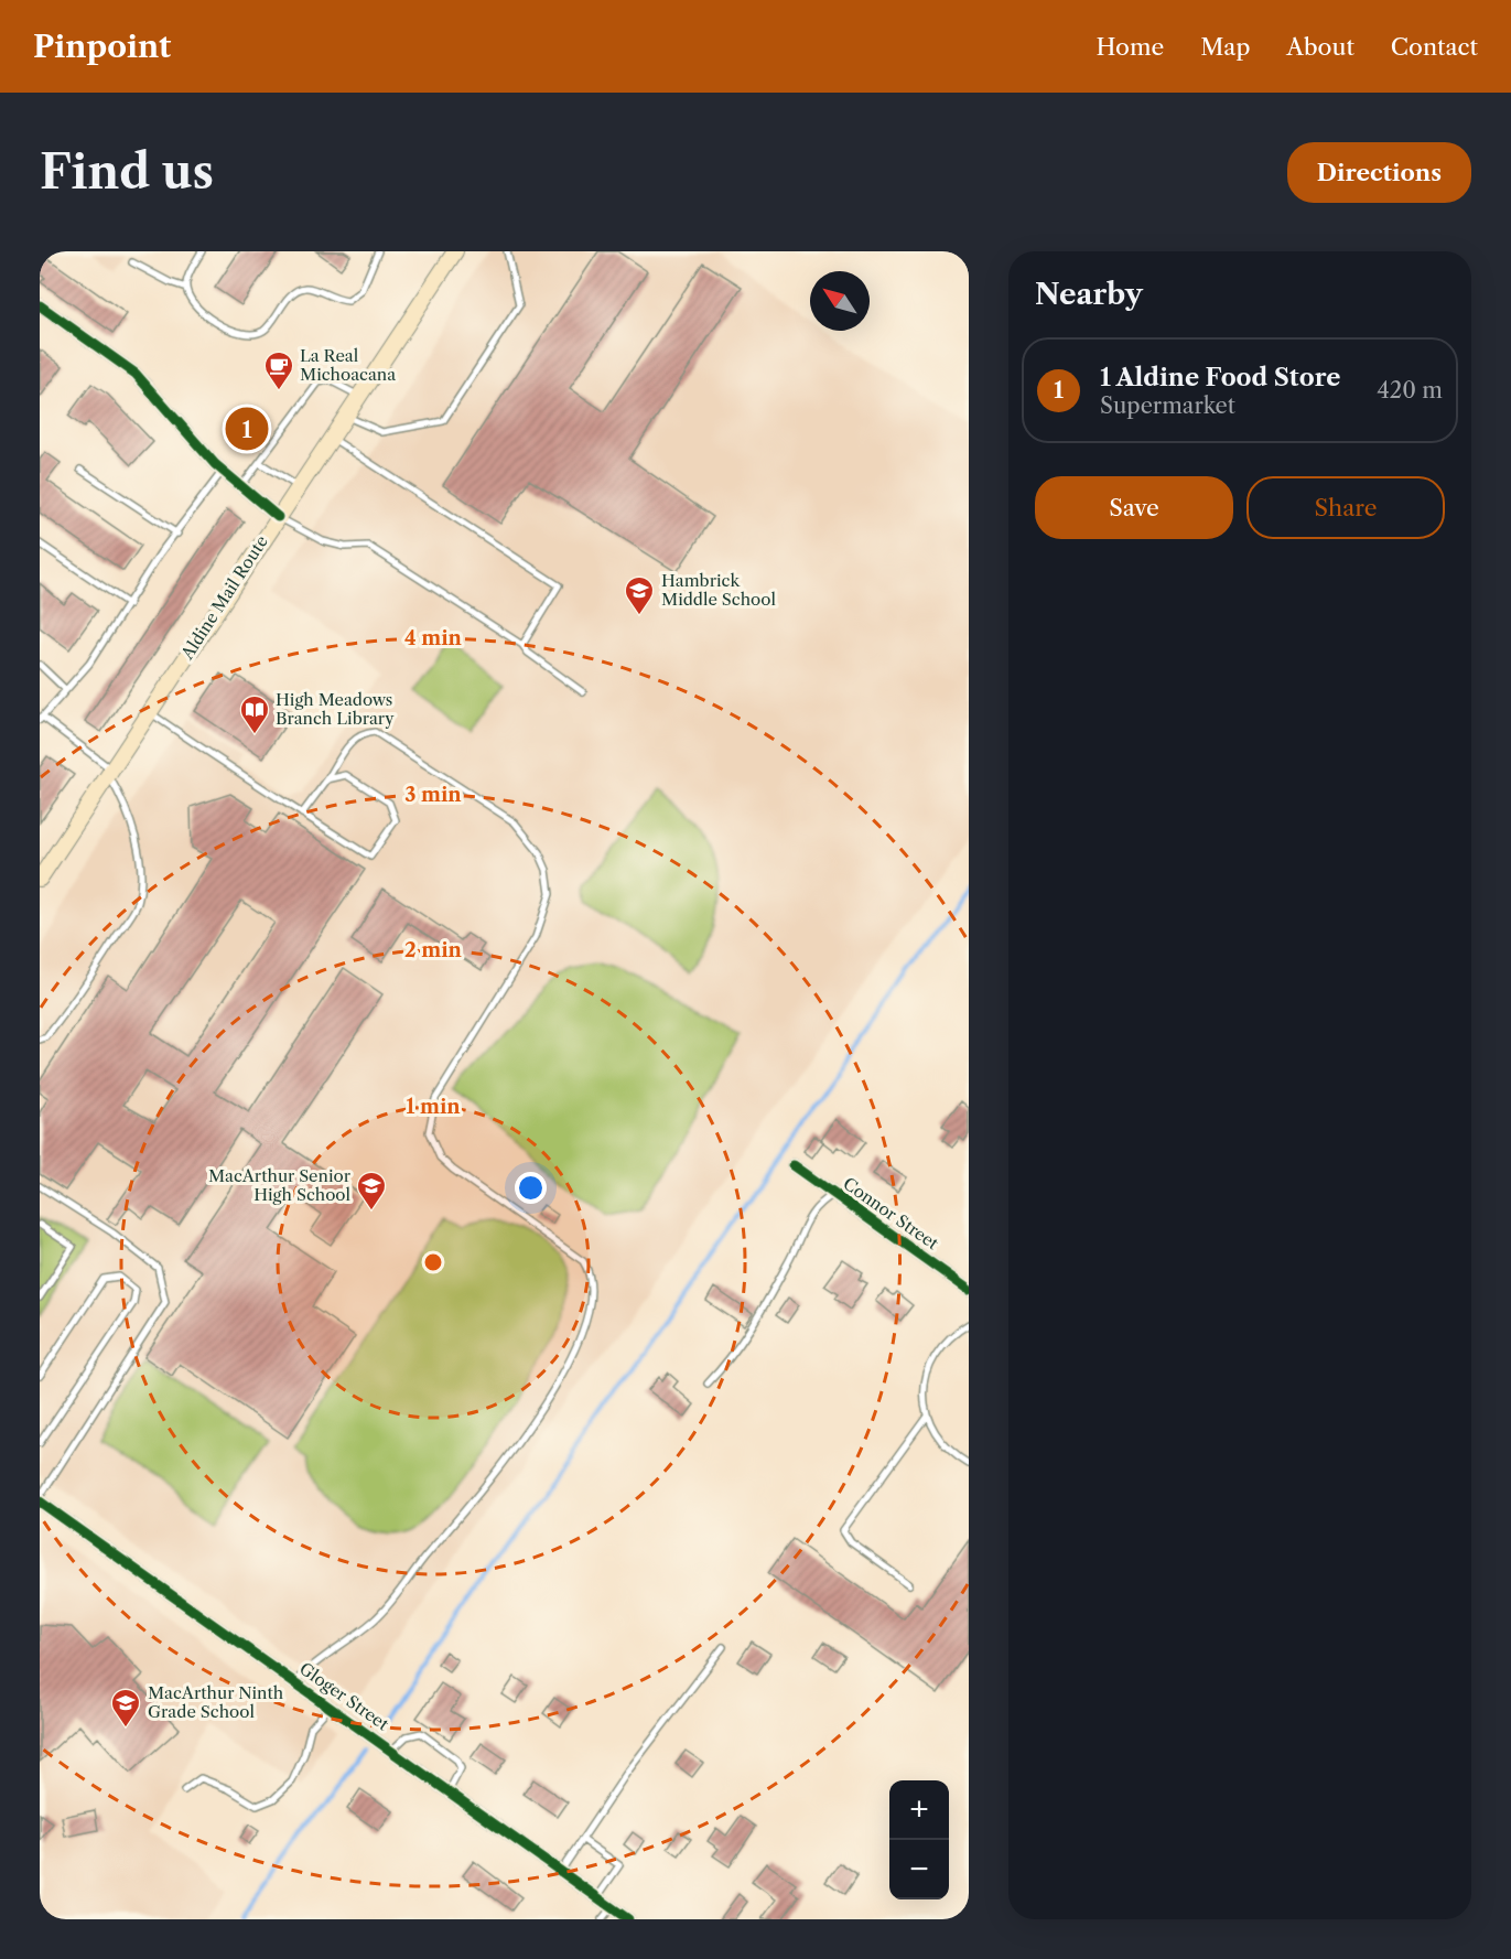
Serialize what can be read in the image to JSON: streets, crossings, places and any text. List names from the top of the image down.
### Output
{
  "streets": {
    "main road": ["Aldine Mail Route"],
    "street": ["Connor Street", "Gloger Street"]
  },
  "places": {
    "cafe": ["La Real Michoacana"],
    "school or university": ["Hambrick Middle School", "MacArthur Senior High School", "MacArthur Ninth Grade School"],
    "library": ["High Meadows Branch Library"]
  },
  "north": "top left",
  "page": {
    "header": "Pinpoint",
    "nav": [
      "Home",
      "Map",
      "About",
      "Contact"
    ],
    "buttons": [
      "Directions",
      ["Save", "Share"]
    ],
    "title": "Find us",
    "heading": "Nearby",
    "list": [
      {
        "mark": "1",
        "name": "1 Aldine Food Store",
        "note": "Supermarket",
        "value": "420 m"
      }
    ],
    "pins": "1",
    "map_buttons": ["+", "−"]
  },
  "rings": [
    "4 min",
    "3 min",
    "2 min",
    "1 min"
  ]
}
